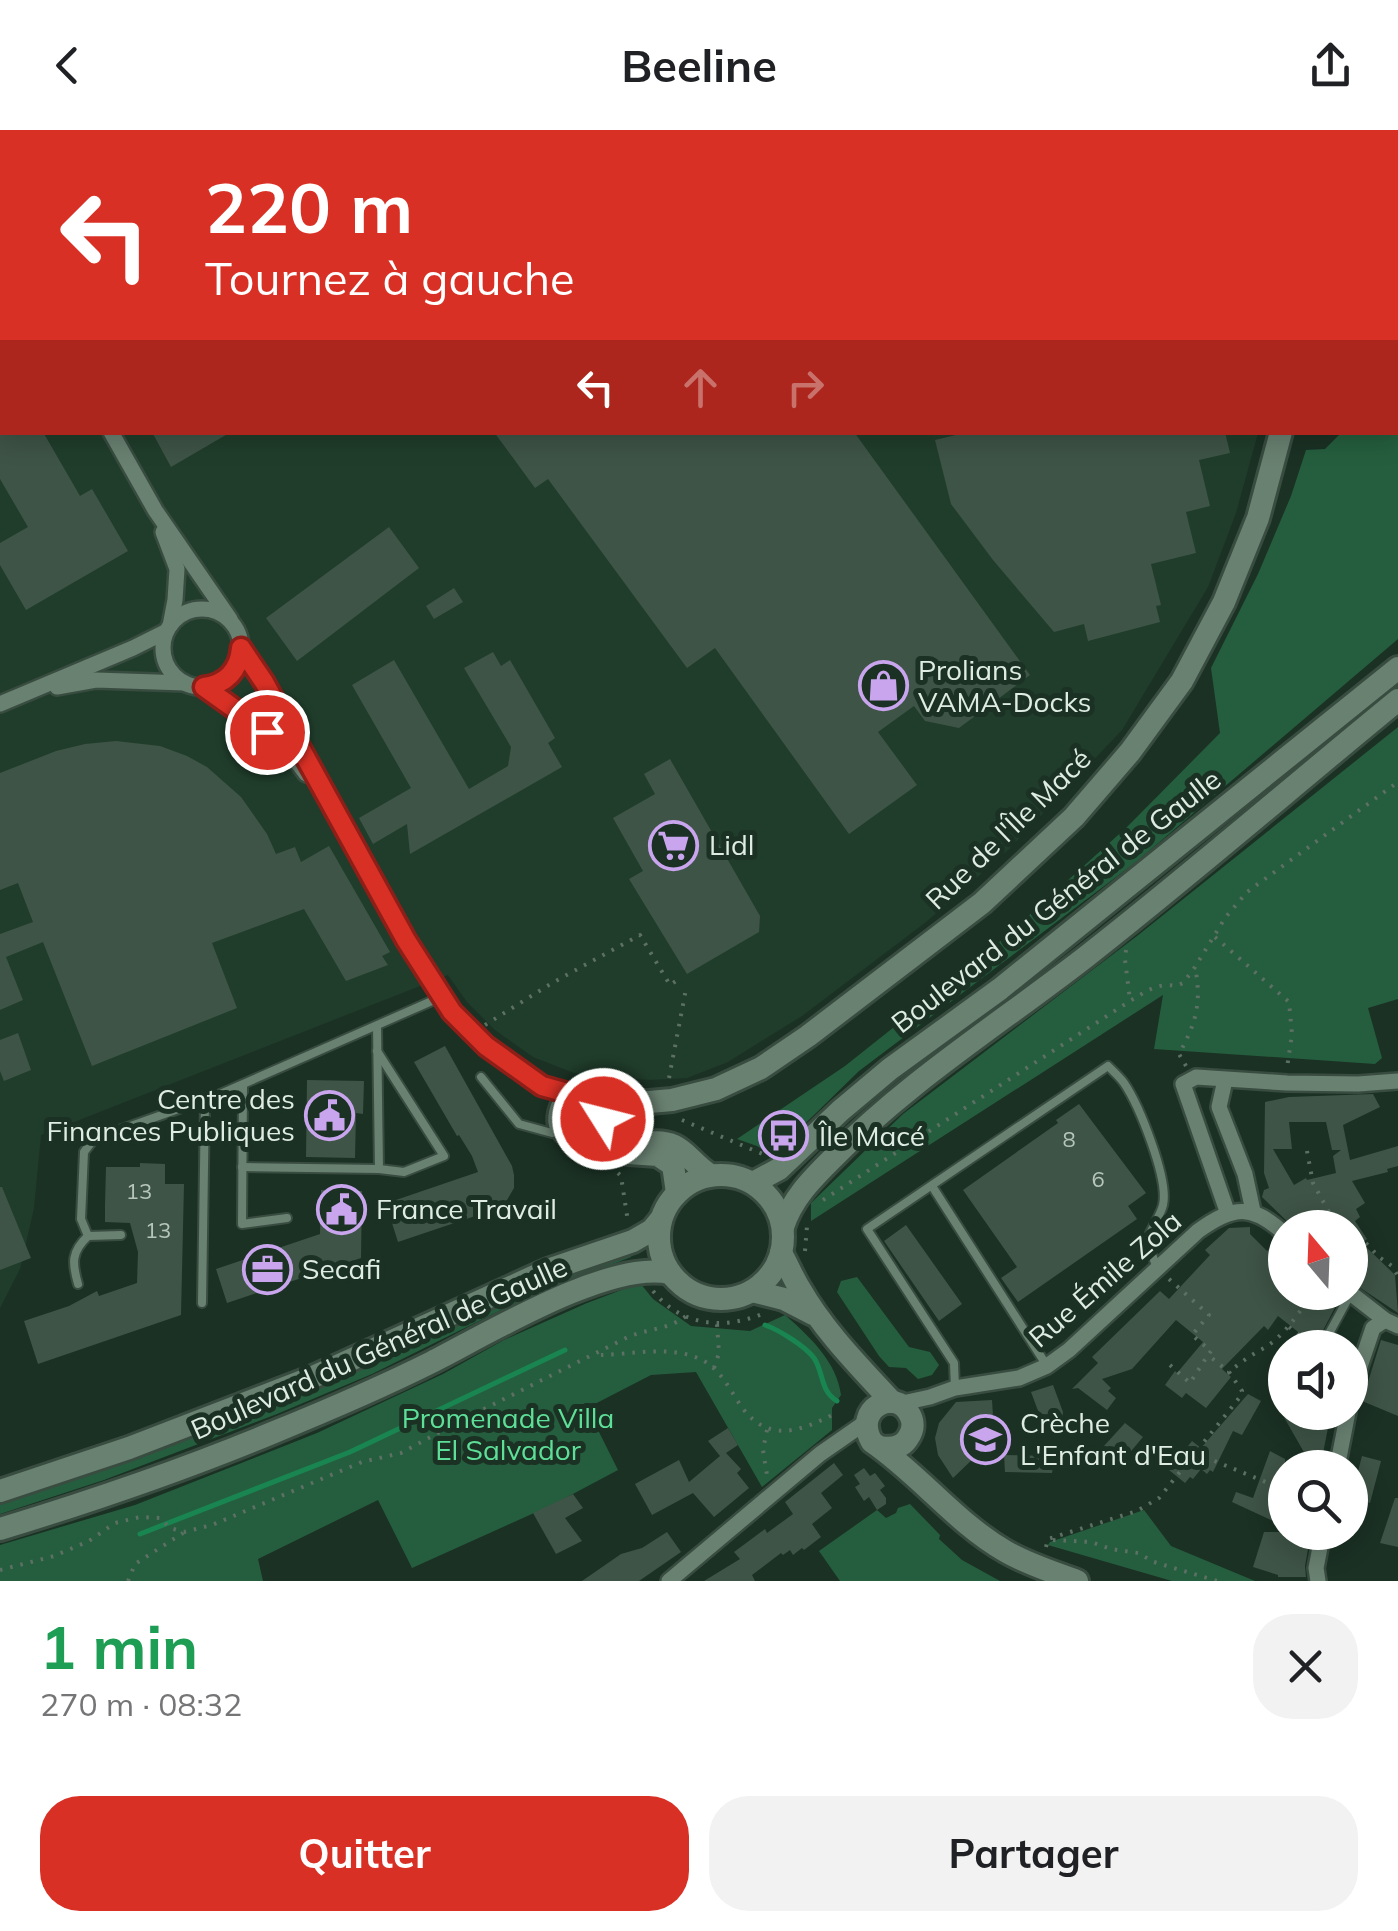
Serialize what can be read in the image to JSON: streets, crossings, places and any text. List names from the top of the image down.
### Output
{
  "streets": {
    "main road": ["Rue de l'Île Macé", "Boulevard du Général de Gaulle"],
    "street": ["Rue Émile Zola"]
  },
  "parks": ["Promenade Villa El Salvador"],
  "places": {
    "shop": ["Prolians VAMA-Docks"],
    "supermarket": ["Lidl"],
    "public building": ["Centre des Finances Publiques", "France Travail"],
    "bus stop": ["Île Macé"],
    "office": ["Secafi"],
    "school or university": ["Crèche L'Enfant d'Eau"]
  },
  "house_numbers": [
    "8",
    "6",
    "13",
    "13"
  ],
  "north": "top",
  "page": {
    "header": "Beeline",
    "turn": ["220 m", "Tournez à gauche"],
    "heading": ["1 min", "270 m · 08:32"],
    "buttons": ["Quitter", "Partager"]
  }
}
